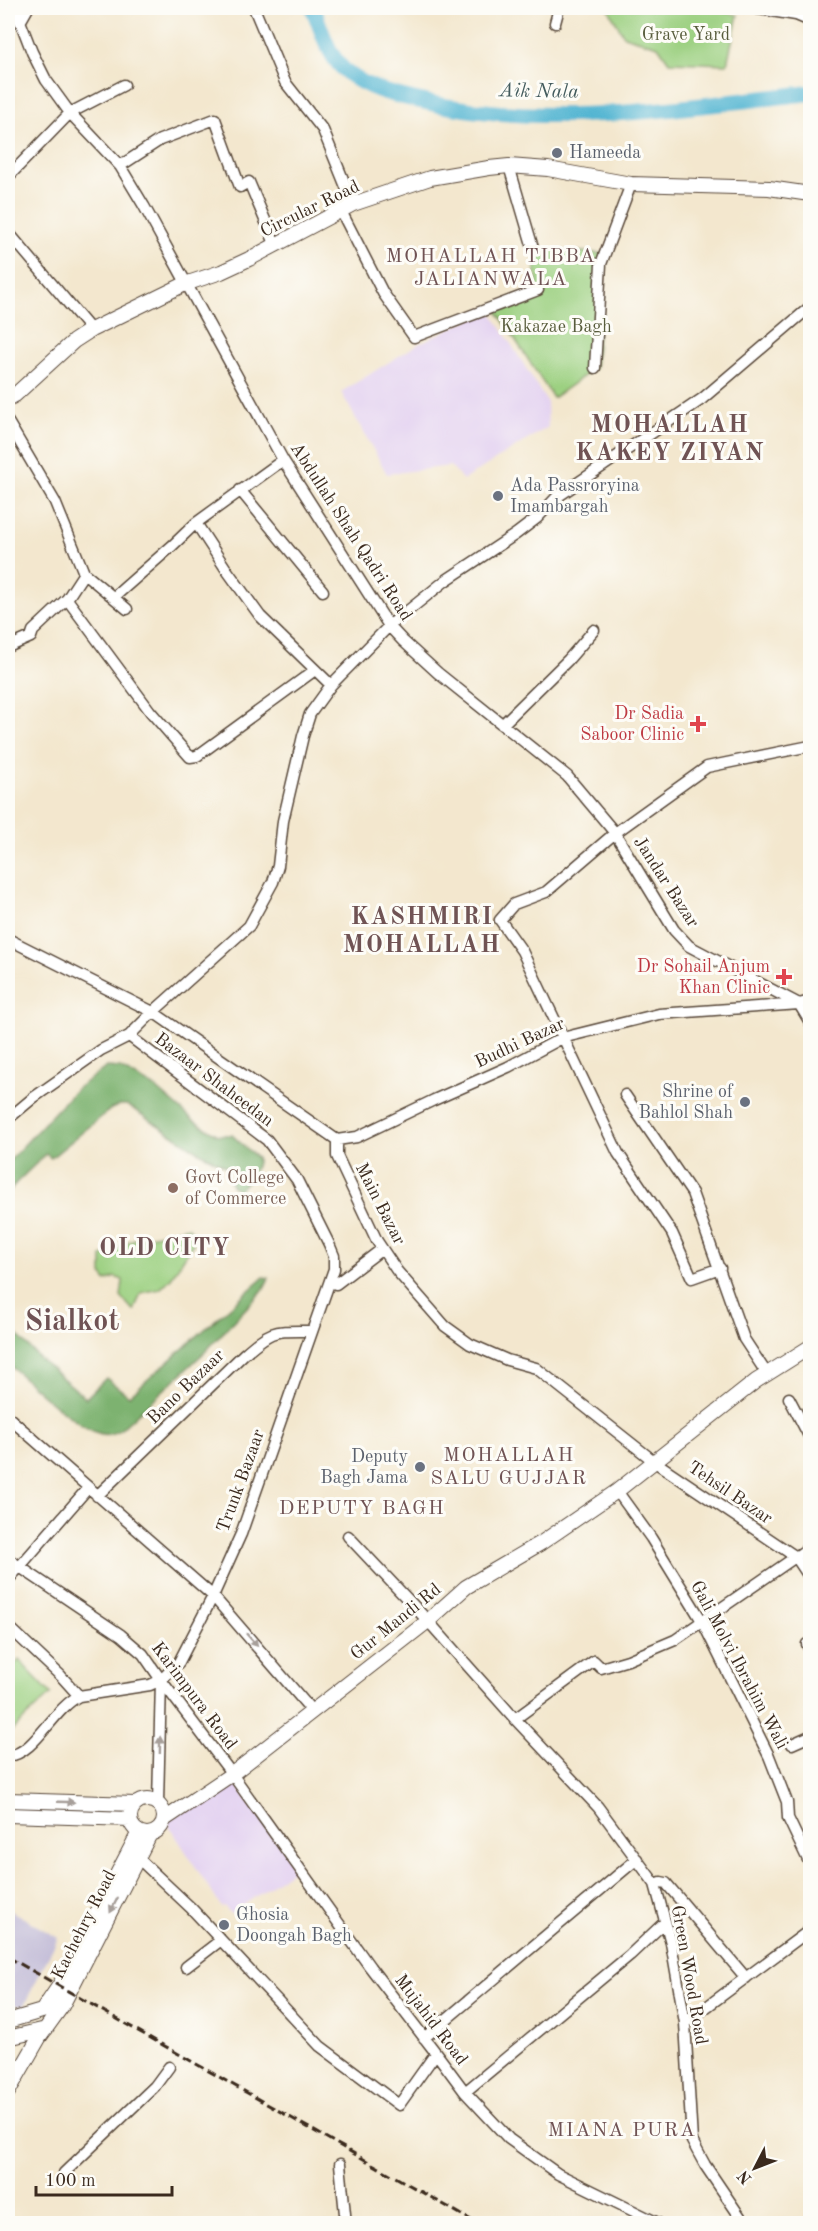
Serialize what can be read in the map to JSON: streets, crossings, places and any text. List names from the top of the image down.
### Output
{
  "streets": {
    "main road": ["Circular Road", "Gur Mandi Rd", "Kachehry Road"],
    "street": [
      "Abdullah Shah Qadri Road",
      "Jandar Bazar",
      "Budhi Bazar",
      "Bazaar Shaheedan",
      "Main Bazar",
      "Bano Bazaar",
      "Trunk Bazaar",
      "Tehsil Bazar",
      "Gali Molvi Ibrahim Wali",
      "Karimpura Road",
      "Green Wood Road",
      "Mujahid Road"
    ]
  },
  "crossings": [
    ["Circular Road", "Abdullah Shah Qadri Road"],
    ["Abdullah Shah Qadri Road", "Jandar Bazar"],
    ["Jandar Bazar", "Budhi Bazar"],
    ["Budhi Bazar", "Main Bazar"],
    ["Bazaar Shaheedan", "Trunk Bazaar"],
    ["Main Bazar", "Tehsil Bazar"],
    ["Main Bazar", "Gur Mandi Rd"],
    ["Bano Bazaar", "Trunk Bazaar"],
    ["Trunk Bazaar", "Karimpura Road"],
    ["Tehsil Bazar", "Gur Mandi Rd"],
    ["Gur Mandi Rd", "Gali Molvi Ibrahim Wali"],
    ["Gur Mandi Rd", "Karimpura Road"],
    ["Gur Mandi Rd", "Kachehry Road"],
    ["Gur Mandi Rd", "Green Wood Road"],
    ["Gur Mandi Rd", "Mujahid Road"],
    ["Karimpura Road", "Mujahid Road"]
  ],
  "districts": [
    "MOHALLAH TIBBA JALIANWALA",
    "MOHALLAH KAKEY ZIYAN",
    "KASHMIRI MOHALLAH",
    "OLD CITY",
    "Sialkot",
    "MOHALLAH SALU GUJJAR",
    "DEPUTY BAGH",
    "MIANA PURA"
  ],
  "water": ["Aik Nala"],
  "parks": ["Grave Yard", "Kakazae Bagh"],
  "places": {
    "other": [
      "Hameeda",
      "Ada Passroryina Imambargah",
      "Shrine of Bahlol Shah",
      "Govt College of Commerce",
      "Deputy Bagh Jama",
      "Ghosia Doongah Bagh"
    ],
    "health": ["Dr Sadia Saboor Clinic", "Dr Sohail Anjum Khan Clinic"]
  },
  "scale_bar": "100 m",
  "north": "bottom left"
}
